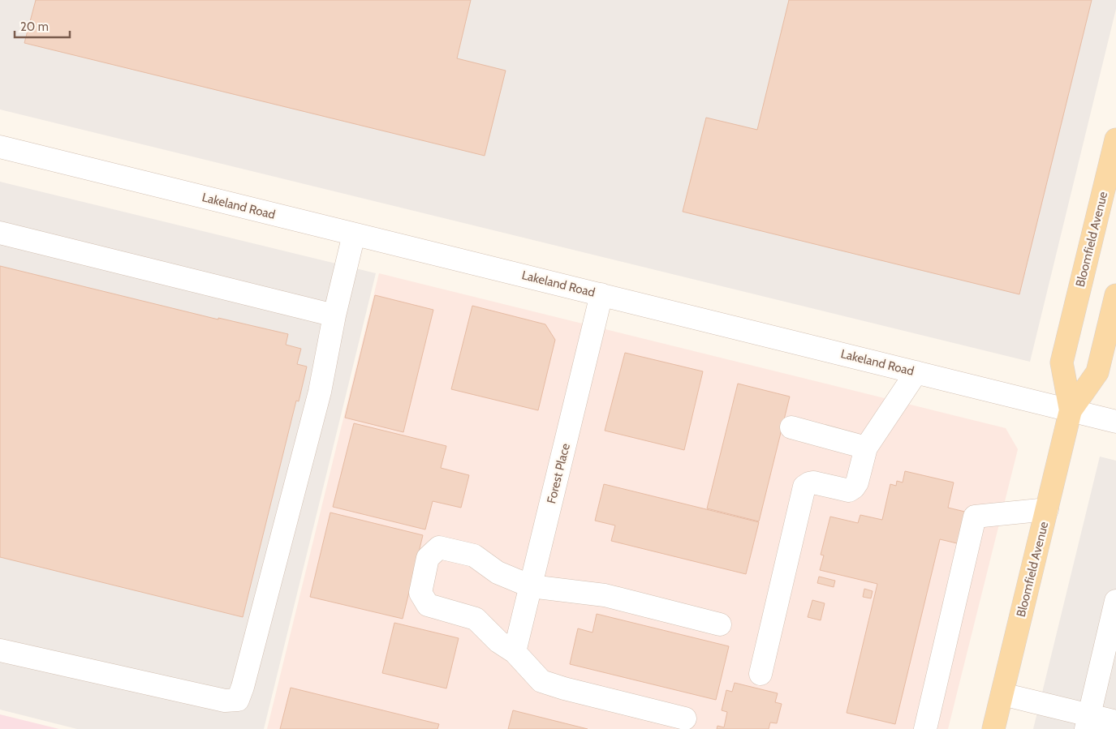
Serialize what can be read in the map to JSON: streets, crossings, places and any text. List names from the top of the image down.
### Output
{
  "streets": {
    "main road": ["Bloomfield Avenue"],
    "street": ["Lakeland Road", "Forest Place"]
  },
  "crossings": [
    ["Lakeland Road", "Bloomfield Avenue"],
    ["Lakeland Road", "Forest Place"]
  ],
  "scale_bar": "20 m"
}
